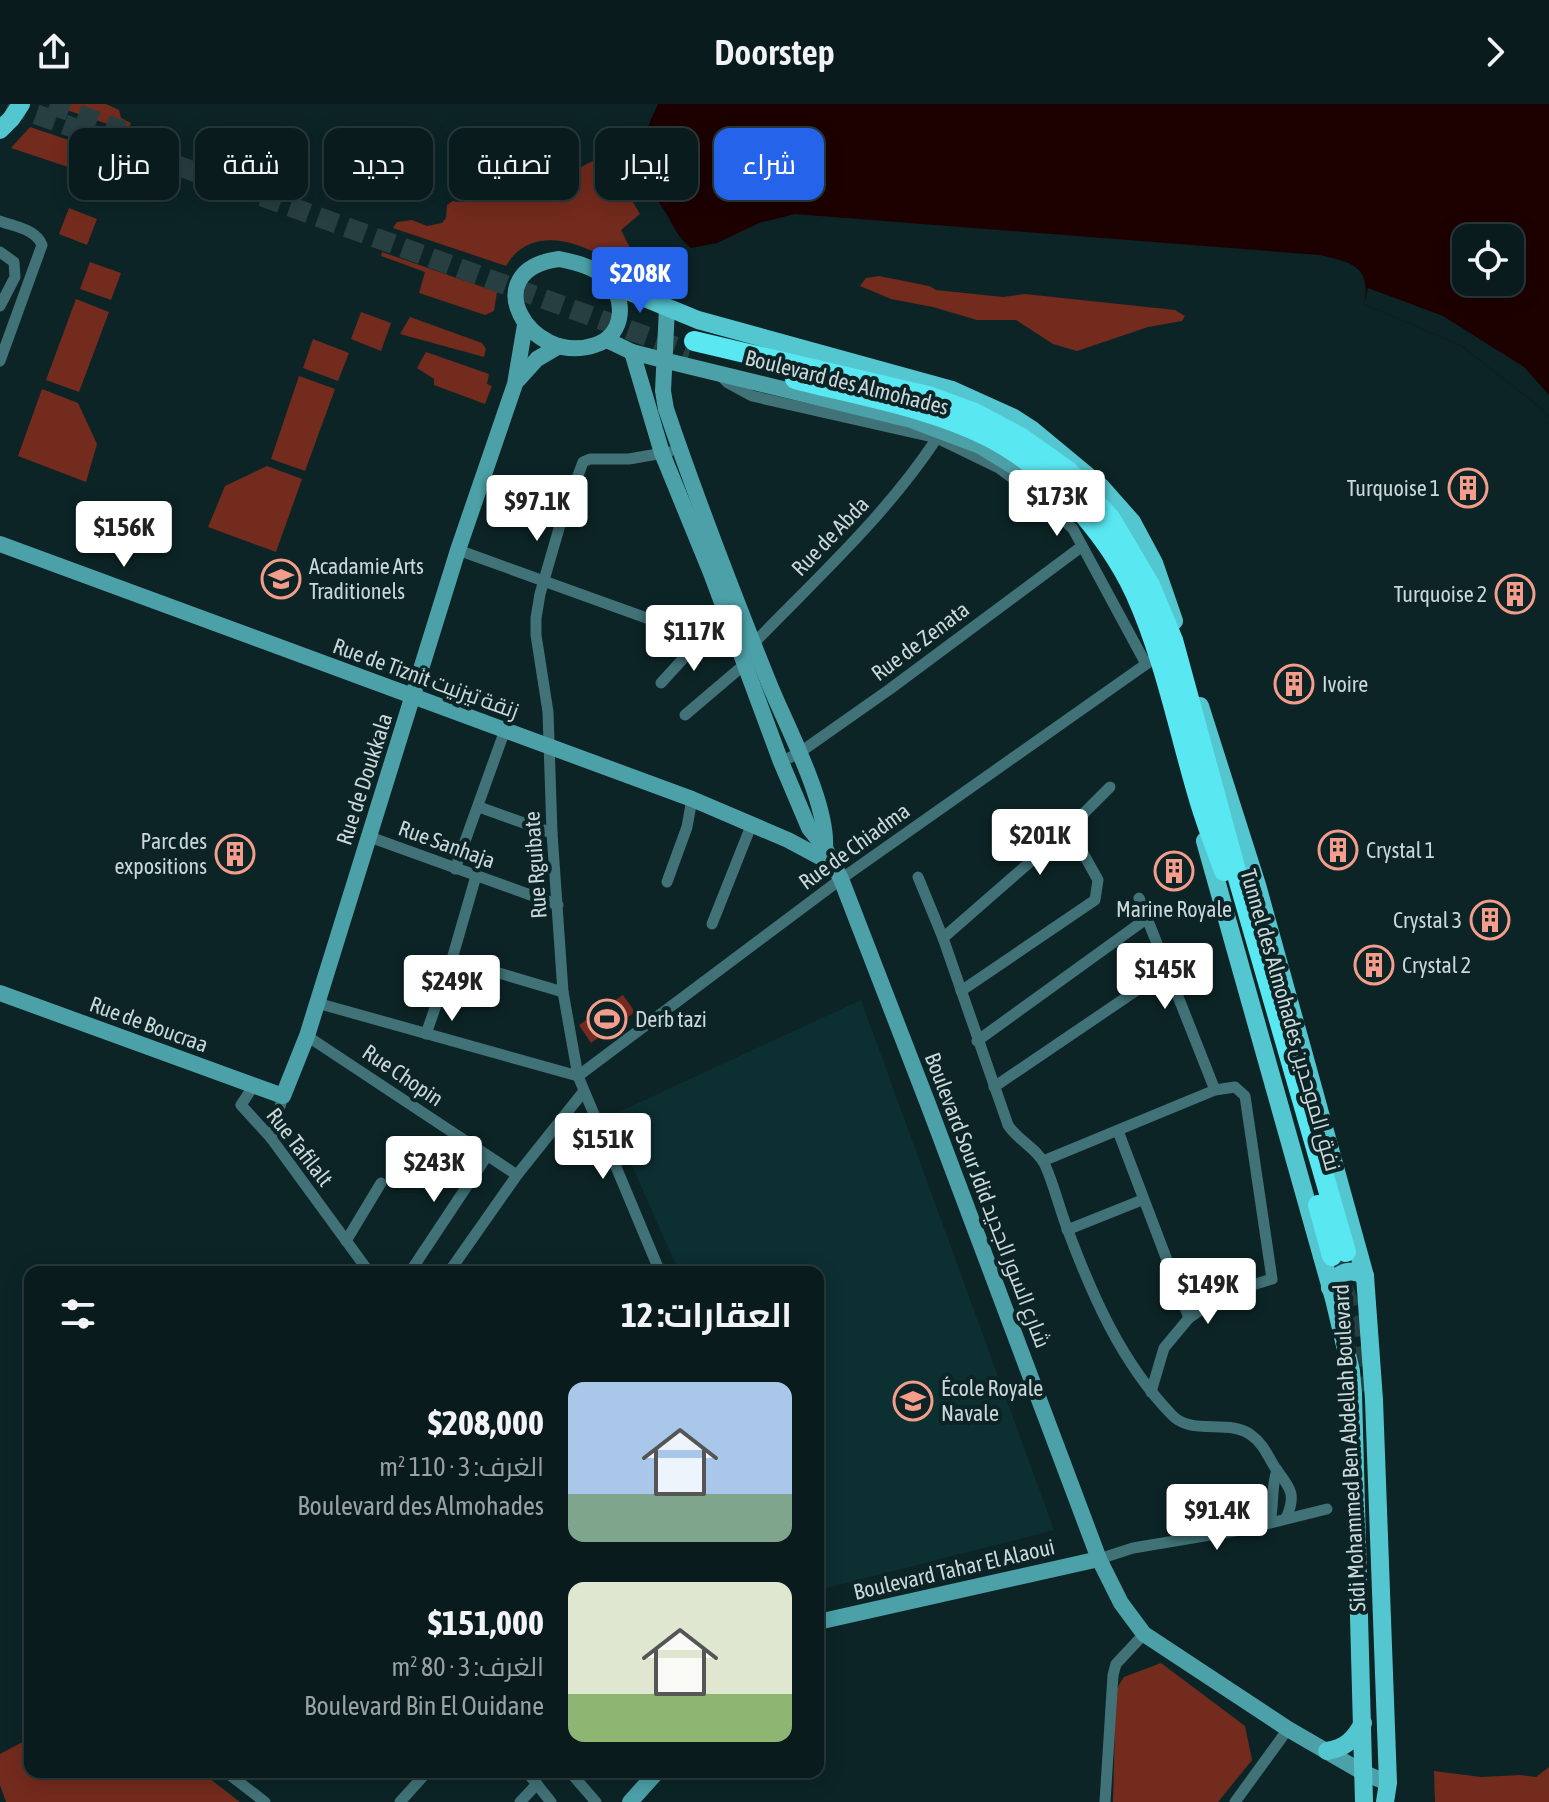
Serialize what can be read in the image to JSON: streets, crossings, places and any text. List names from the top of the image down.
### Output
{
  "streets": {
    "highway": ["Tunnel des Almohades نفق الموحدين"],
    "main road": ["Boulevard des Almohades", "Sidi Mohammed Ben Abdellah Boulevard"],
    "street": [
      "Rue de Abda",
      "Rue de Zenata",
      "Rue de Tiznit زنقة تيزنيت",
      "Rue de Doukkala",
      "Rue Sanhaja",
      "Rue de Chiadma",
      "Rue Rguibate",
      "Rue de Boucraa",
      "Rue Chopin",
      "Rue Tafilalt",
      "Boulevard Sour Jdid شارع السور الجديد",
      "Boulevard Tahar El Alaoui"
    ]
  },
  "crossings": [
    ["Boulevard des Almohades", "Rue de Zenata"],
    ["Boulevard des Almohades", "Rue de Doukkala"],
    ["Boulevard des Almohades", "Boulevard Sour Jdid شارع السور الجديد"],
    ["Boulevard des Almohades", "Sidi Mohammed Ben Abdellah Boulevard"],
    ["Rue de Abda", "Boulevard Sour Jdid شارع السور الجديد"],
    ["Rue de Zenata", "Boulevard Sour Jdid شارع السور الجديد"],
    ["Rue de Tiznit زنقة تيزنيت", "Rue de Doukkala"],
    ["Rue de Tiznit زنقة تيزنيت", "Rue Rguibate"],
    ["Rue de Tiznit زنقة تيزنيت", "Boulevard Sour Jdid شارع السور الجديد"],
    ["Rue de Doukkala", "Rue Sanhaja"],
    ["Rue de Doukkala", "Rue de Boucraa"],
    ["Rue de Doukkala", "Rue Chopin"],
    ["Rue Sanhaja", "Rue Rguibate"],
    ["Rue de Chiadma", "Rue Rguibate"],
    ["Rue de Chiadma", "Boulevard Sour Jdid شارع السور الجديد"],
    ["Rue Rguibate", "Boulevard Sour Jdid شارع السور الجديد"],
    ["Tunnel des Almohades نفق الموحدين", "Sidi Mohammed Ben Abdellah Boulevard"],
    ["Rue de Boucraa", "Rue Tafilalt"],
    ["Boulevard Sour Jdid شارع السور الجديد", "Sidi Mohammed Ben Abdellah Boulevard"],
    ["Boulevard Sour Jdid شارع السور الجديد", "Boulevard Tahar El Alaoui"]
  ],
  "places": {
    "building": [
      "Turquoise 1",
      "Turquoise 2",
      "Ivoire",
      "Crystal 1",
      "Parc des expositions",
      "Marine Royale",
      "Crystal 3",
      "Crystal 2"
    ],
    "school or university": ["Acadamie Arts Traditionels", "École Royale Navale"],
    "sports": ["Derb tazi"]
  },
  "page": {
    "header": "Doorstep",
    "chip": [
      "شراء",
      "إيجار",
      "تصفية",
      "جديد",
      "شقة",
      "منزل"
    ],
    "price": [
      "$208K",
      "$173K",
      "$97.1K",
      "$156K",
      "$117K",
      "$201K",
      "$145K",
      "$249K",
      "$151K",
      "$243K",
      "$149K",
      "$91.4K"
    ],
    "heading": "العقارات: 12",
    "list": [
      {
        "name": "$208,000",
        "note": "الغرف: 3 · 110 m² · Boulevard des Almohades"
      },
      {
        "name": "$151,000",
        "note": "الغرف: 3 · 80 m² · Boulevard Bin El Ouidane"
      }
    ]
  }
}
